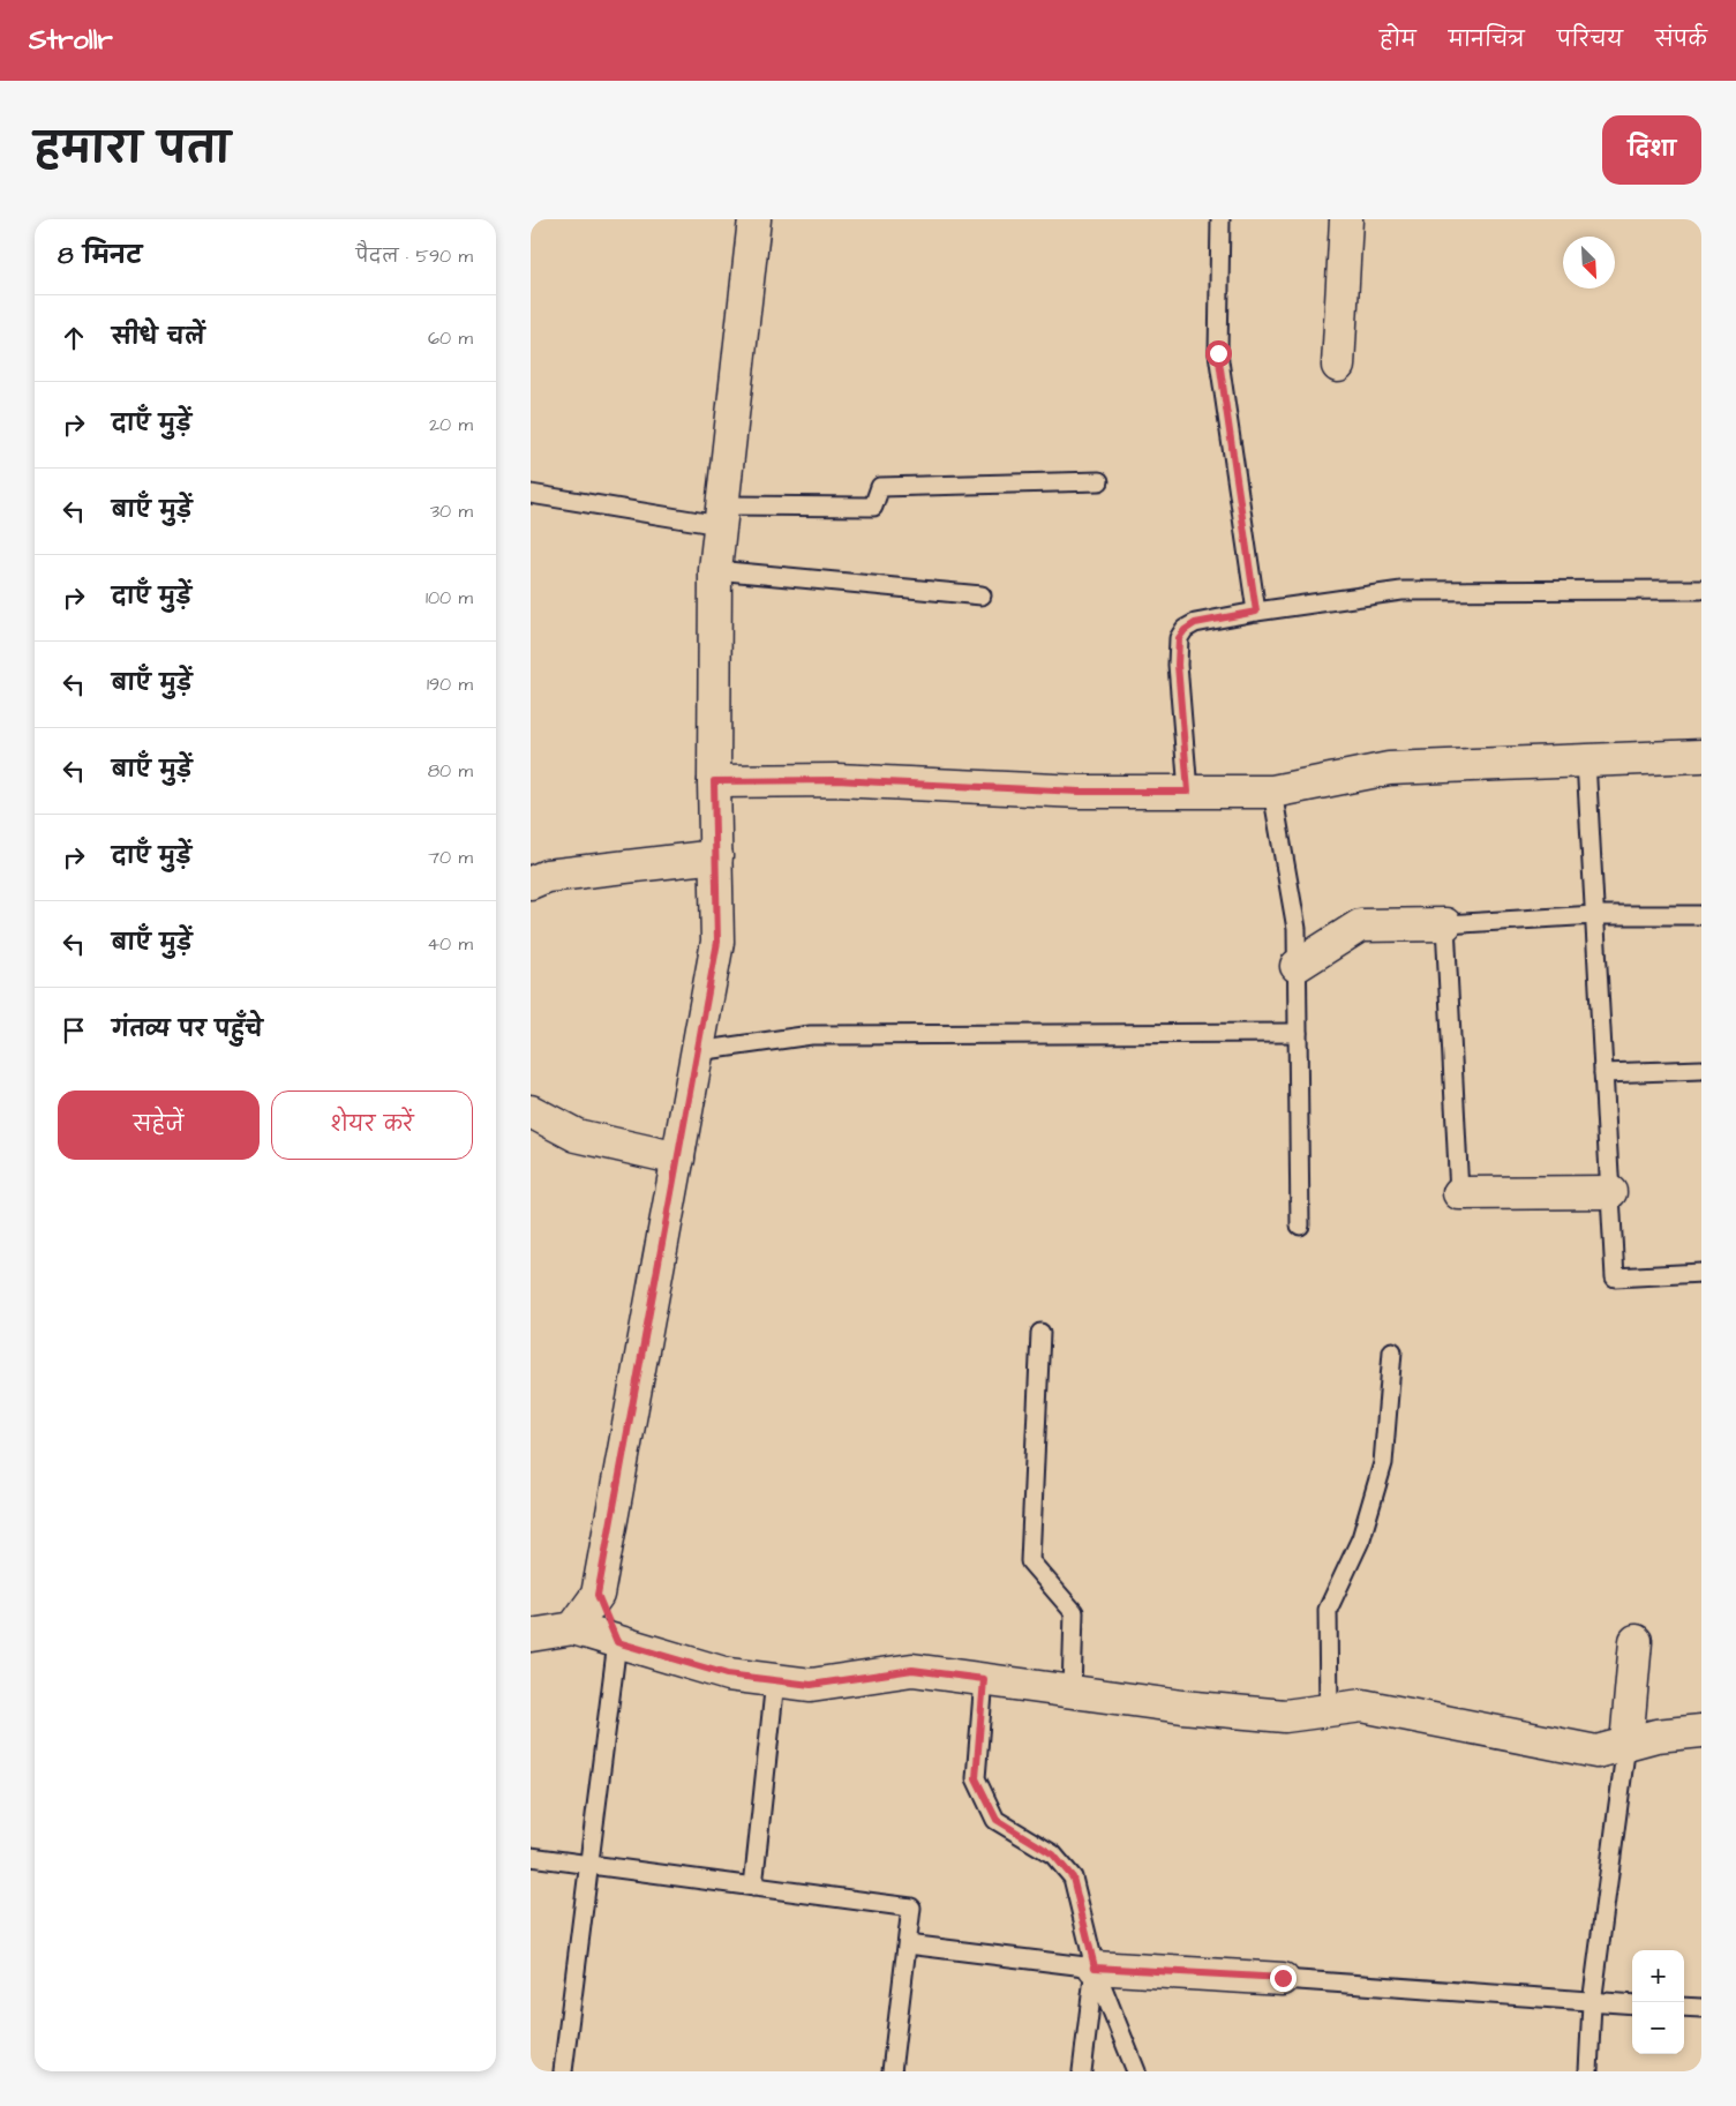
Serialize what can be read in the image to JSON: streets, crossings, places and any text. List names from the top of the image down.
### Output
{
  "north": "bottom right",
  "page": {
    "header": "Strollr",
    "nav": [
      "होम",
      "मानचित्र",
      "परिचय",
      "संपर्क"
    ],
    "title": "हमारा पता",
    "buttons": [
      "दिशा",
      ["सहेजें", "शेयर करें"]
    ],
    "heading": ["8 मिनट", "पैदल · 590 m"],
    "list": [
      ["सीधे चलें", "60 m"],
      ["दाएँ मुड़ें", "20 m"],
      ["बाएँ मुड़ें", "30 m"],
      ["दाएँ मुड़ें", "100 m"],
      ["बाएँ मुड़ें", "190 m"],
      ["बाएँ मुड़ें", "80 m"],
      ["दाएँ मुड़ें", "70 m"],
      ["बाएँ मुड़ें", "40 m"],
      "गंतव्य पर पहुँचे"
    ],
    "map_buttons": ["+", "−"]
  }
}
